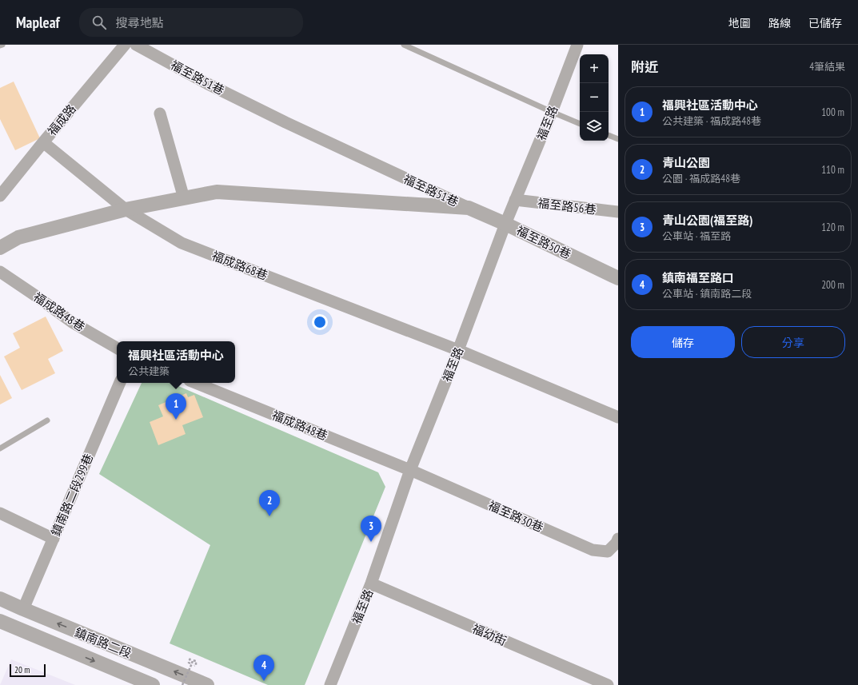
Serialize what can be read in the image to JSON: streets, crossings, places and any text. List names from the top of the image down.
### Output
{
  "streets": {
    "street": [
      "福至路51巷",
      "福成路",
      "福至路",
      "福至路56巷",
      "福至路50巷",
      "福成路68巷",
      "福成路48巷",
      "鎮南路二段299巷",
      "福至路30巷",
      "福幼街",
      "鎮南路二段"
    ]
  },
  "crossings": [
    ["福至路51巷", "福至路50巷"],
    ["福至路51巷", "福成路68巷"],
    ["福成路", "福成路68巷"],
    ["福至路", "福至路56巷"],
    ["福至路", "福至路50巷"],
    ["福至路", "福成路68巷"],
    ["福至路", "福成路48巷"],
    ["福至路", "福至路30巷"],
    ["福至路", "福幼街"],
    ["福成路48巷", "福至路30巷"],
    ["鎮南路二段299巷", "鎮南路二段"]
  ],
  "scale_bar": "20 m",
  "page": {
    "header": "Mapleaf",
    "search": "搜尋地點",
    "nav": ["地圖", "路線", "已儲存"],
    "heading": ["附近", "4筆結果"],
    "map_buttons": ["+", "−"],
    "list": [
      {
        "mark": "1",
        "name": "福興社區活動中心",
        "note": "公共建築 · 福成路48巷",
        "value": "100 m"
      },
      {
        "mark": "2",
        "name": "青山公園",
        "note": "公園 · 福成路48巷",
        "value": "110 m"
      },
      {
        "mark": "3",
        "name": "青山公園(福至路)",
        "note": "公車站 · 福至路",
        "value": "120 m"
      },
      {
        "mark": "4",
        "name": "鎮南福至路口",
        "note": "公車站 · 鎮南路二段",
        "value": "200 m"
      }
    ],
    "buttons": ["儲存", "分享"],
    "popup": ["福興社區活動中心", "公共建築"],
    "pins": [
      "1",
      "2",
      "3",
      "4"
    ],
    "scale": "20 m"
  }
}
